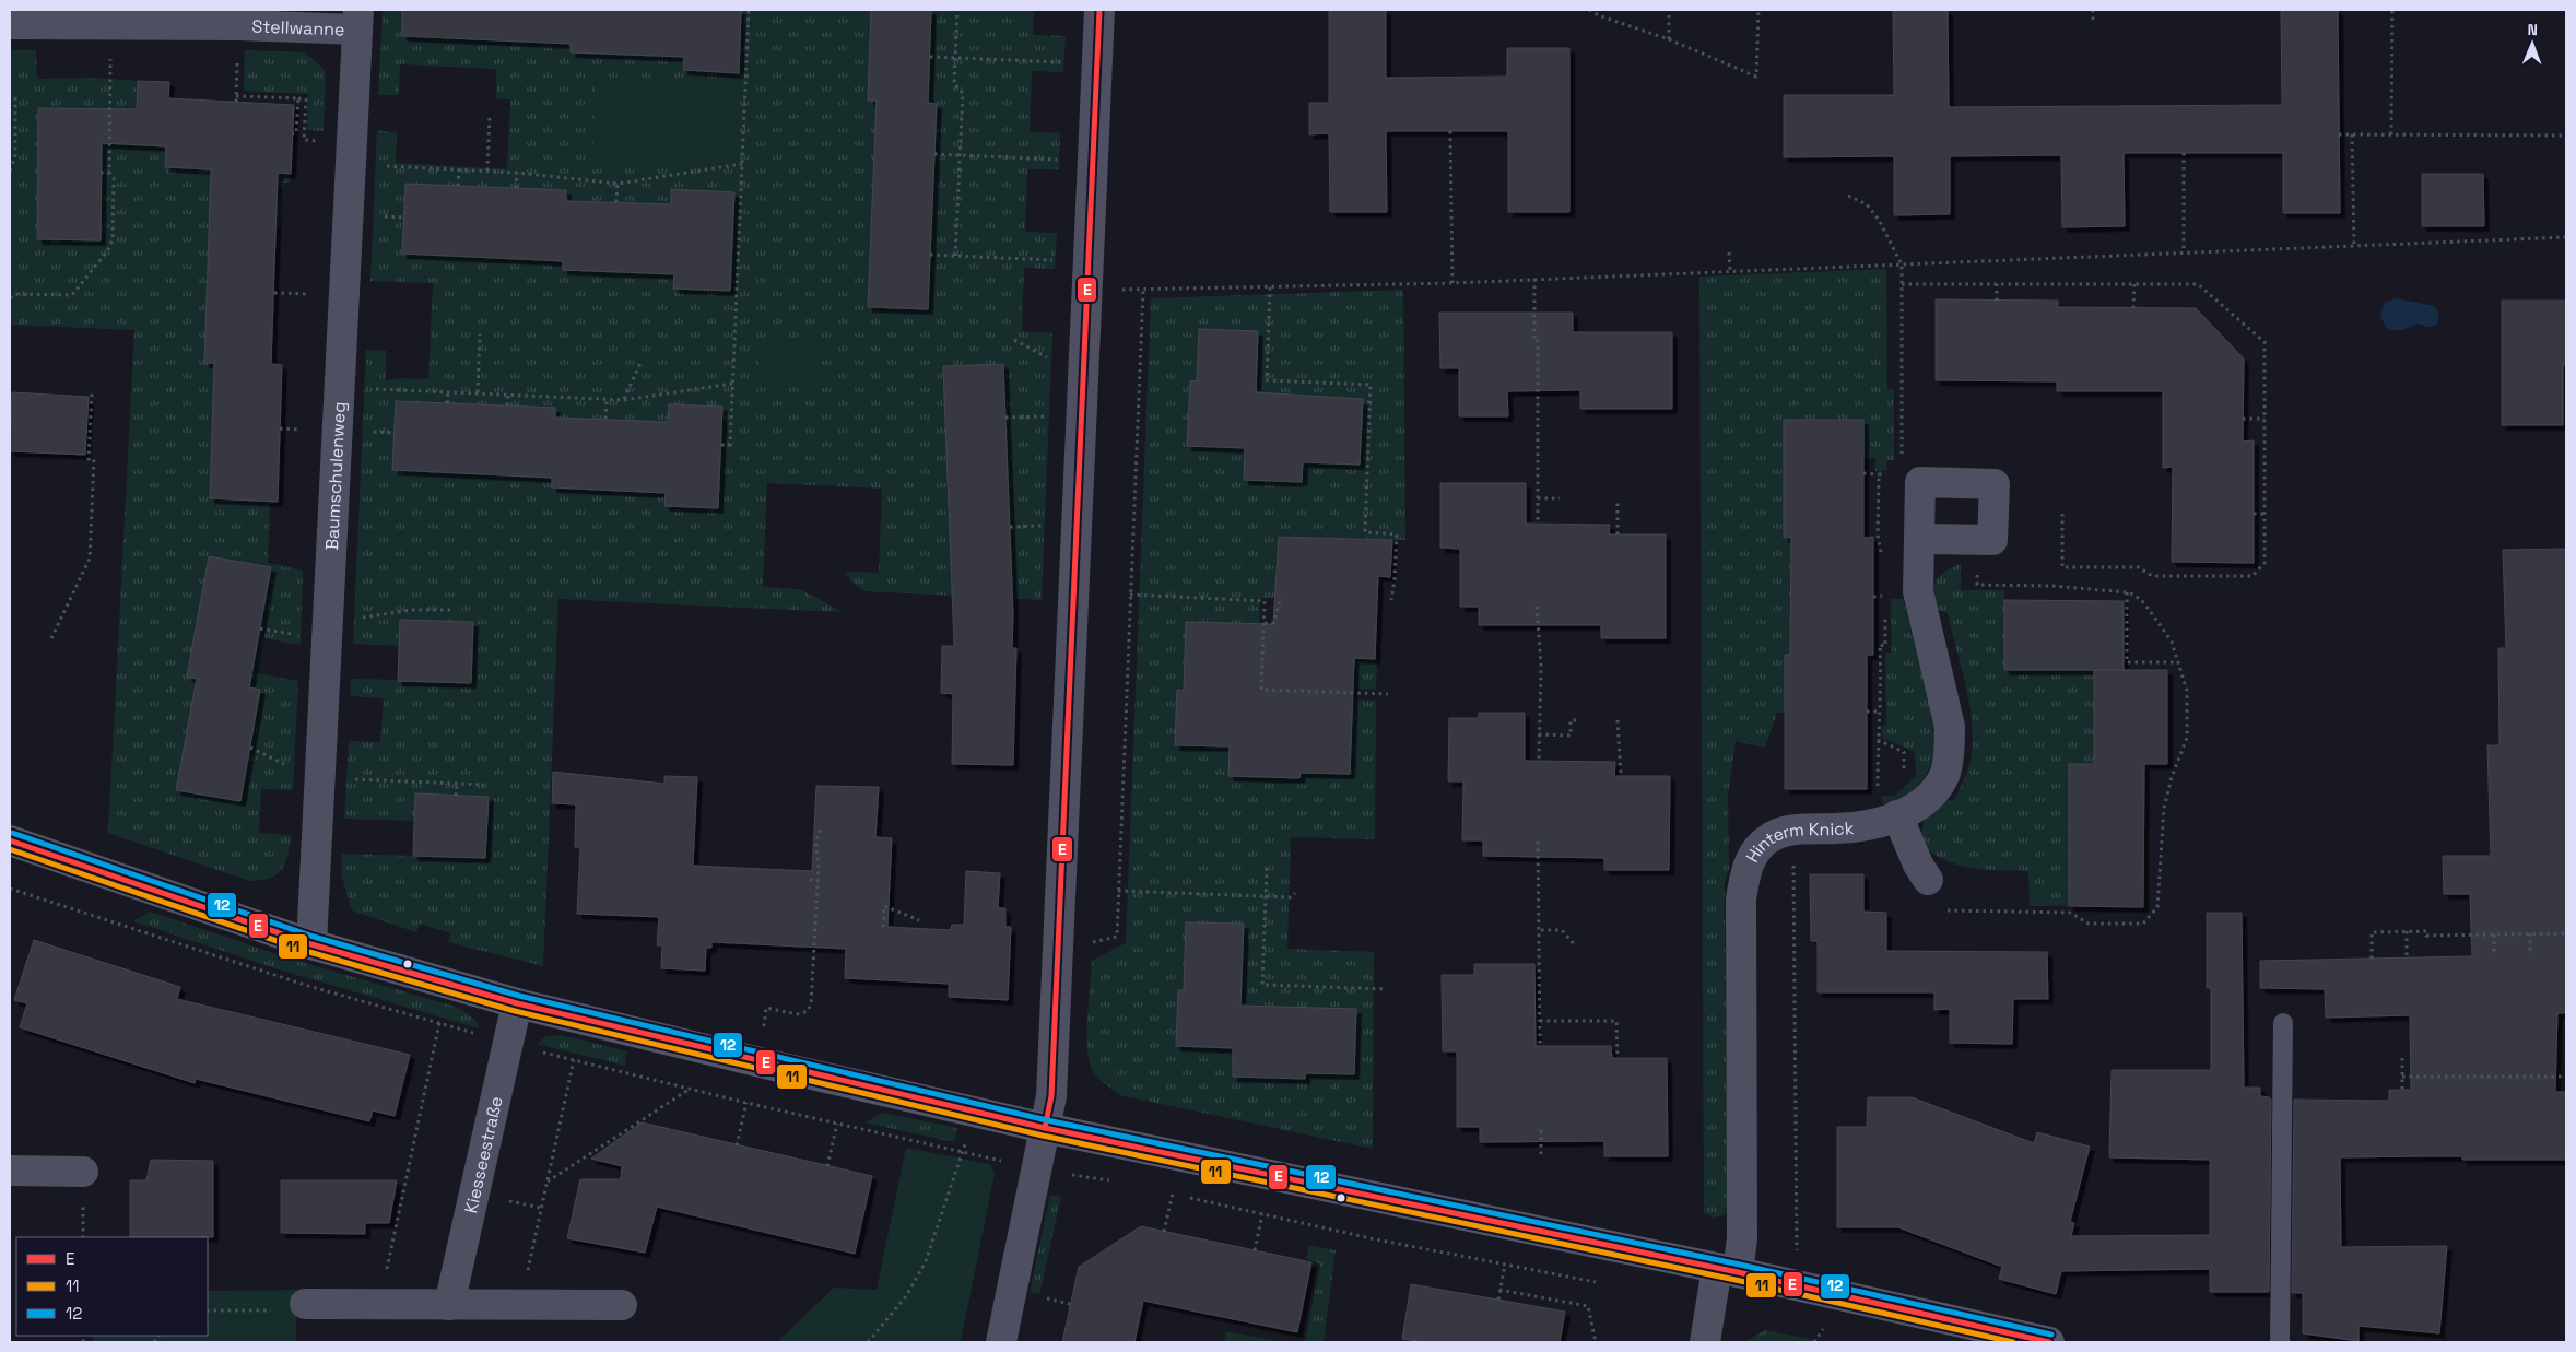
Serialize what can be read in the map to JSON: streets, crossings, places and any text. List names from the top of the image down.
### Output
{
  "streets": {
    "street": [
      "Stellwanne",
      "Baumschulenweg",
      "Hinterm Knick",
      "Kiesseestraße"
    ]
  },
  "crossings": [
    ["Stellwanne", "Baumschulenweg"]
  ],
  "lines": ["transit line E", "transit line 12", "transit line 11"],
  "legend": ["E", "11", "12"],
  "north": "top"
}
